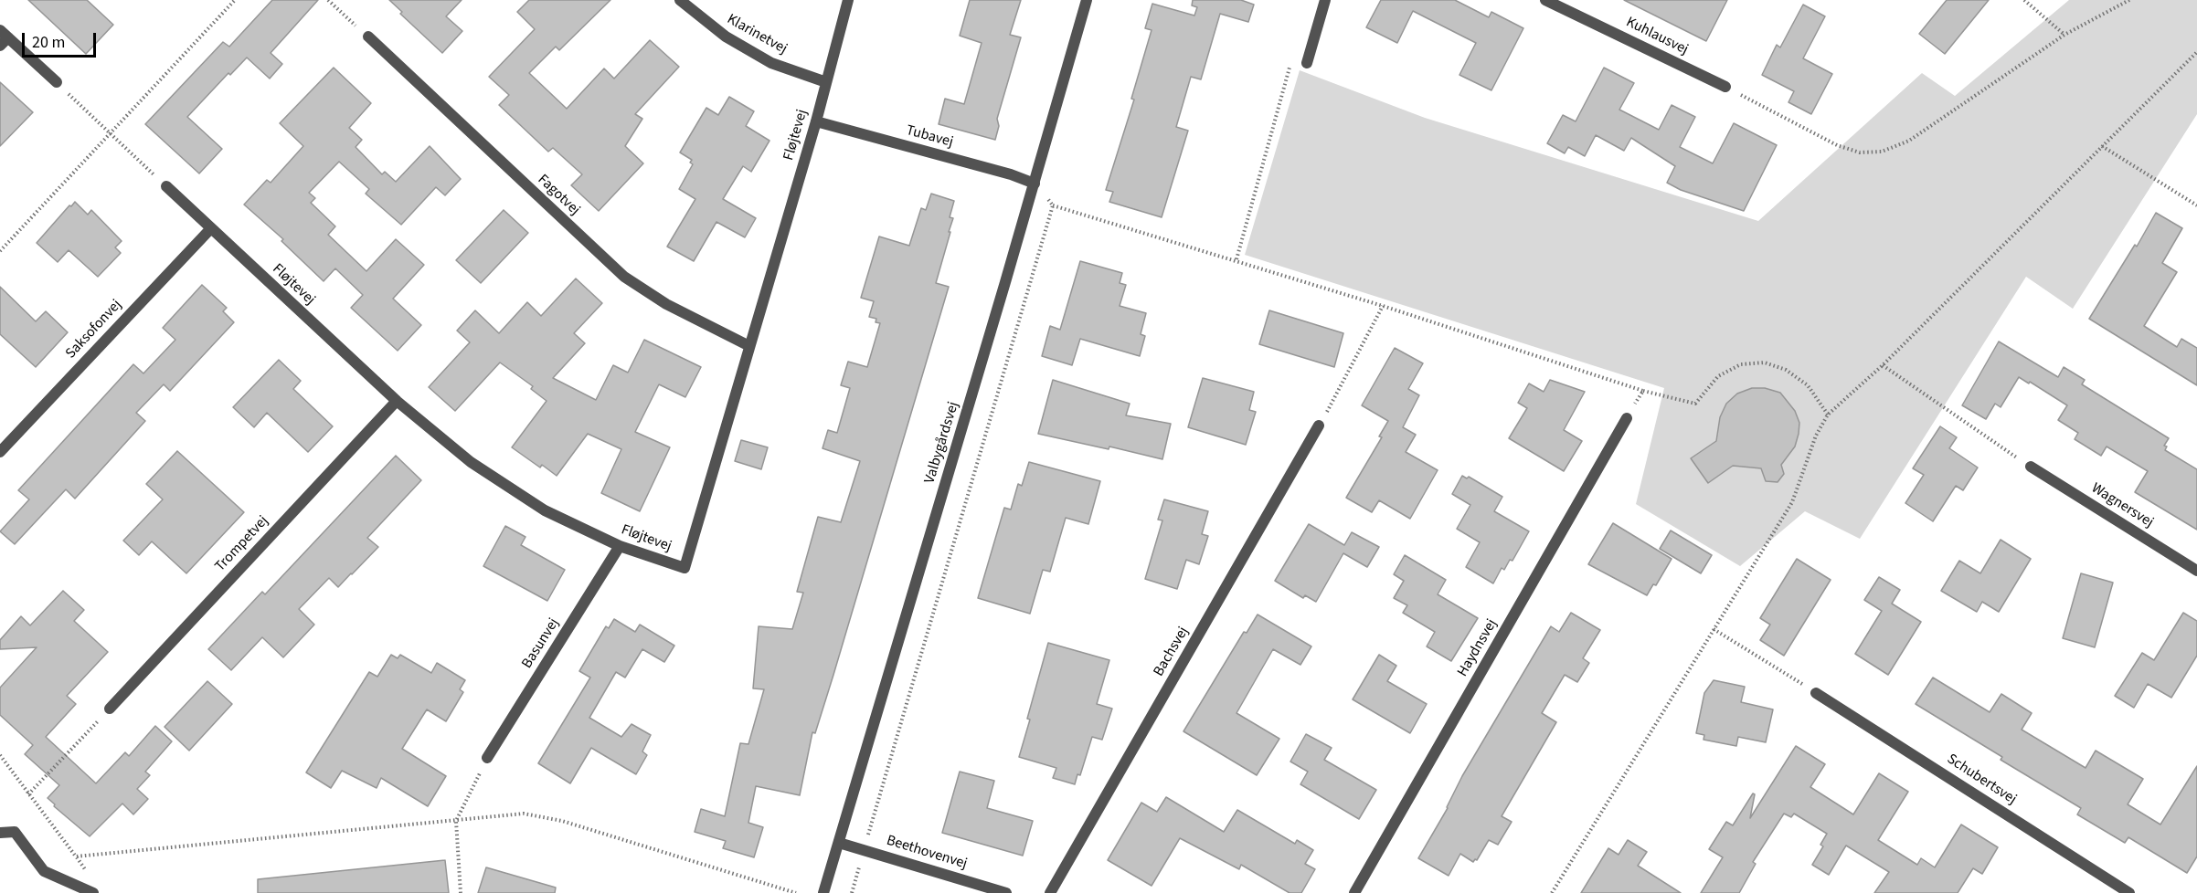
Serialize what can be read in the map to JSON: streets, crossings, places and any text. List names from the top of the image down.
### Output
{
  "streets": {
    "street": [
      "Klarinetvej",
      "Kuhlausvej",
      "Fløjtevej",
      "Tubavej",
      "Fagotvej",
      "Saksofonvej",
      "Valbygårdsvej",
      "Wagnersvej",
      "Trompetvej",
      "Basunvej",
      "Haydnsvej",
      "Bachsvej",
      "Schubertsvej",
      "Beethovenvej"
    ]
  },
  "crossings": [
    ["Klarinetvej", "Fløjtevej"],
    ["Fløjtevej", "Tubavej"],
    ["Fløjtevej", "Fagotvej"],
    ["Fløjtevej", "Saksofonvej"],
    ["Fløjtevej", "Trompetvej"],
    ["Fløjtevej", "Basunvej"],
    ["Tubavej", "Valbygårdsvej"],
    ["Valbygårdsvej", "Beethovenvej"]
  ],
  "scale_bar": "20 m"
}
